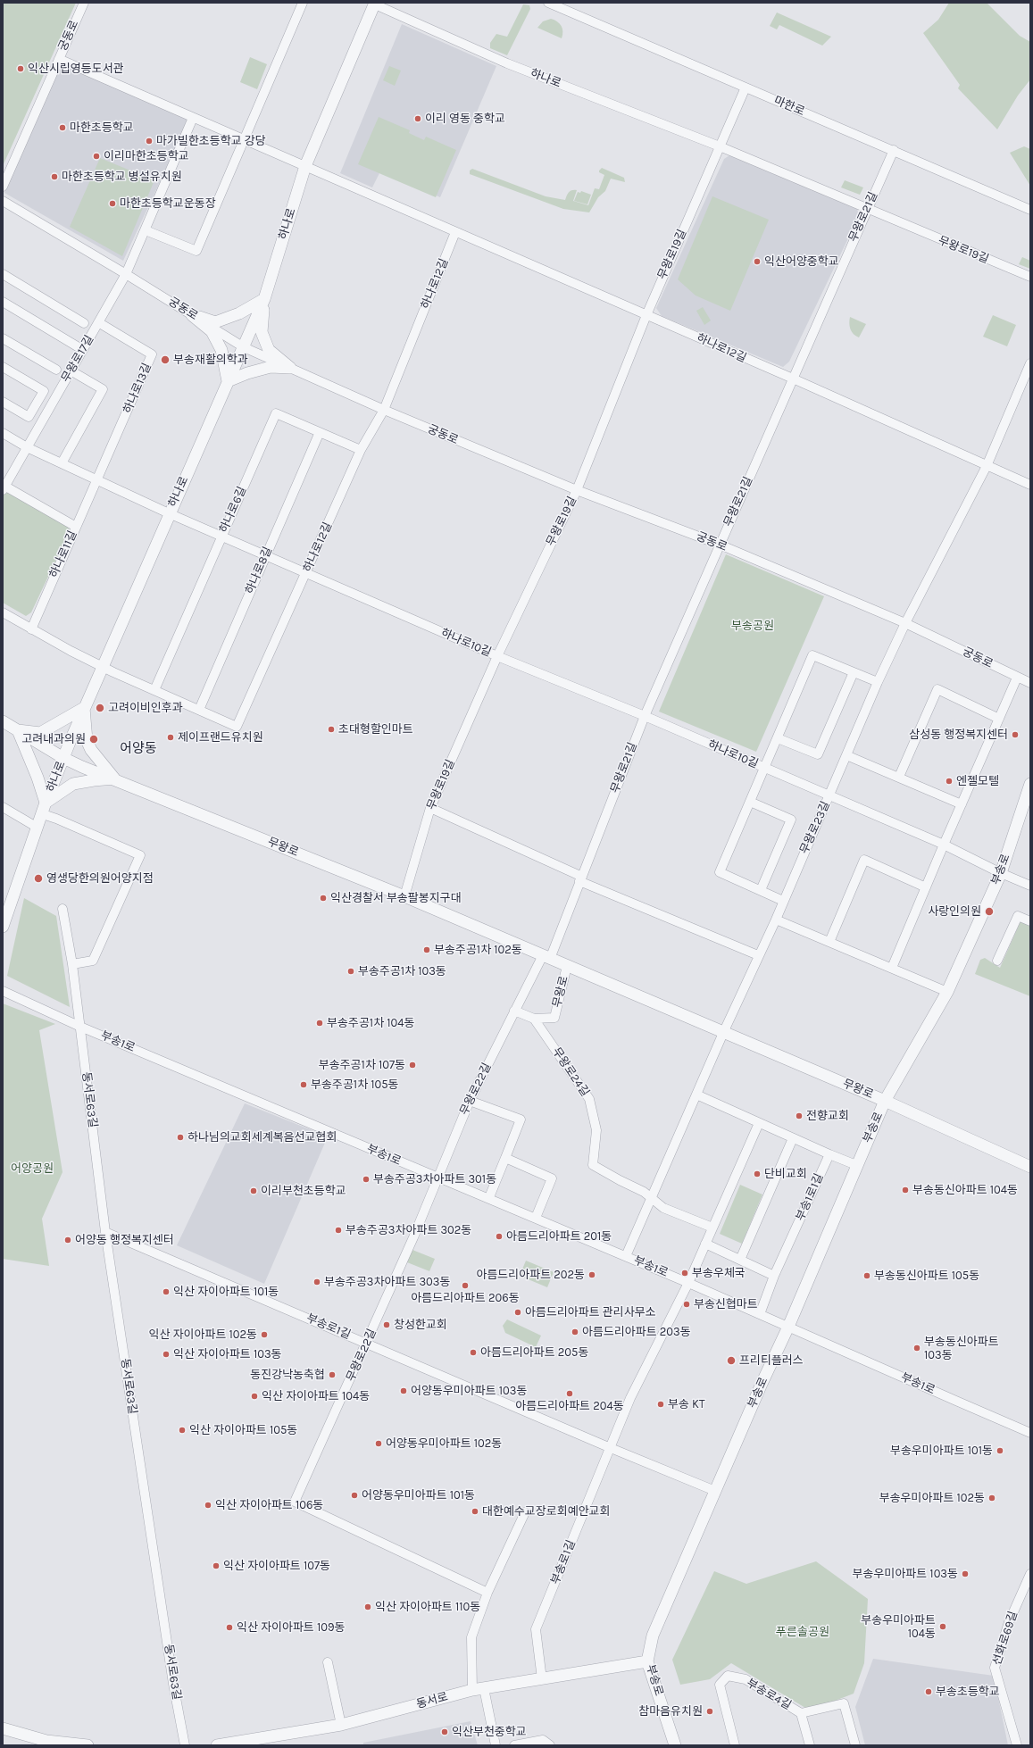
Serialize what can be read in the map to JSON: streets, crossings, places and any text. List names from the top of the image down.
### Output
{
  "streets": {
    "street": [
      "궁동로",
      "하나로",
      "마한로",
      "무왕로21길",
      "무왕로19길",
      "하나로12길",
      "무왕로17길",
      "하나로13길",
      "하나로6길",
      "하나로11길",
      "하나로8길",
      "하나로10길",
      "무왕로23길",
      "무왕로",
      "부송로",
      "부송1로",
      "무왕로24길",
      "무왕로22길",
      "동서로63길",
      "부송1로1길",
      "부송로1길",
      "선화로69길",
      "부송로4길",
      "동서로"
    ]
  },
  "crossings": [
    ["궁동로", "하나로"],
    ["궁동로", "무왕로21길"],
    ["궁동로", "무왕로19길"],
    ["궁동로", "하나로12길"],
    ["궁동로", "무왕로17길"],
    ["궁동로", "무왕로23길"],
    ["하나로", "무왕로19길"],
    ["하나로", "하나로12길"],
    ["하나로", "하나로10길"],
    ["하나로", "무왕로"],
    ["마한로", "무왕로21길"],
    ["마한로", "무왕로19길"],
    ["무왕로21길", "무왕로19길"],
    ["무왕로21길", "하나로12길"],
    ["무왕로21길", "하나로10길"],
    ["무왕로21길", "무왕로"],
    ["무왕로21길", "무왕로22길"],
    ["무왕로19길", "하나로12길"],
    ["무왕로19길", "하나로10길"],
    ["무왕로19길", "무왕로"],
    ["하나로12길", "하나로6길"],
    ["하나로12길", "하나로8길"],
    ["하나로12길", "하나로10길"],
    ["무왕로17길", "하나로13길"],
    ["무왕로17길", "하나로11길"],
    ["하나로13길", "하나로11길"],
    ["하나로6길", "하나로8길"],
    ["하나로6길", "하나로10길"],
    ["하나로8길", "하나로10길"],
    ["하나로10길", "무왕로23길"],
    ["하나로10길", "부송로"],
    ["무왕로23길", "무왕로"],
    ["무왕로", "부송로"],
    ["무왕로", "무왕로24길"],
    ["무왕로", "무왕로22길"],
    ["부송로", "부송1로"],
    ["부송로", "부송로1길"],
    ["부송로", "동서로"],
    ["부송1로", "무왕로22길"],
    ["부송1로", "동서로63길"],
    ["부송1로", "부송1로1길"],
    ["부송1로", "부송로1길"],
    ["무왕로22길", "부송로1길"],
    ["동서로63길", "부송로1길"],
    ["부송로1길", "동서로"]
  ],
  "districts": ["어양동"],
  "parks": ["부송공원", "어양공원", "푸른솔공원"],
  "places": [
    "익산시립영등도서관",
    "이리 영동 중학교",
    "마한초등학교",
    "마가빌한초등학교 강당",
    "이리마한초등학교",
    "마한초등학교 병설유치원",
    "마한초등학교운동장",
    "익산어양중학교",
    "부송재활의학과",
    "고려이비인후과",
    "초대형할인마트",
    "삼성동 행정복지센터",
    "제이프랜드유치원",
    "고려내과의원",
    "엔젤모텔",
    "영생당한의원어양지점",
    "익산경찰서 부송팔봉지구대",
    "사랑인의원",
    "부송주공1차 102동",
    "부송주공1차 103동",
    "부송주공1차 104동",
    "부송주공1차 107동",
    "부송주공1차 105동",
    "전향교회",
    "하나님의교회세계복음선교협회",
    "단비교회",
    "부송주공3차아파트 301동",
    "부송동신아파트 104동",
    "이리부천초등학교",
    "부송주공3차아파트 302동",
    "아름드리아파트 201동",
    "어양동 행정복지센터",
    "부송우체국",
    "아름드리아파트 202동",
    "부송동신아파트 105동",
    "부송주공3차아파트 303동",
    "아름드리아파트 206동",
    "익산 자이아파트 101동",
    "부송신협마트",
    "아름드리아파트 관리사무소",
    "창성한교회",
    "아름드리아파트 203동",
    "익산 자이아파트 102동",
    "부송동신아파트 103동",
    "아름드리아파트 205동",
    "익산 자이아파트 103동",
    "프리티플러스",
    "동진강낙농축협",
    "어양동우미아파트 103동",
    "아름드리아파트 204동",
    "익산 자이아파트 104동",
    "부송 KT",
    "익산 자이아파트 105동",
    "어양동우미아파트 102동",
    "부송우미아파트 101동",
    "어양동우미아파트 101동",
    "부송우미아파트 102동",
    "익산 자이아파트 106동",
    "대한예수교장로회예안교회",
    "익산 자이아파트 107동",
    "부송우미아파트 103동",
    "익산 자이아파트 110동",
    "부송우미아파트 104동",
    "익산 자이아파트 109동",
    "부송초등학교",
    "참마음유치원",
    "익산부천중학교"
  ]
}
